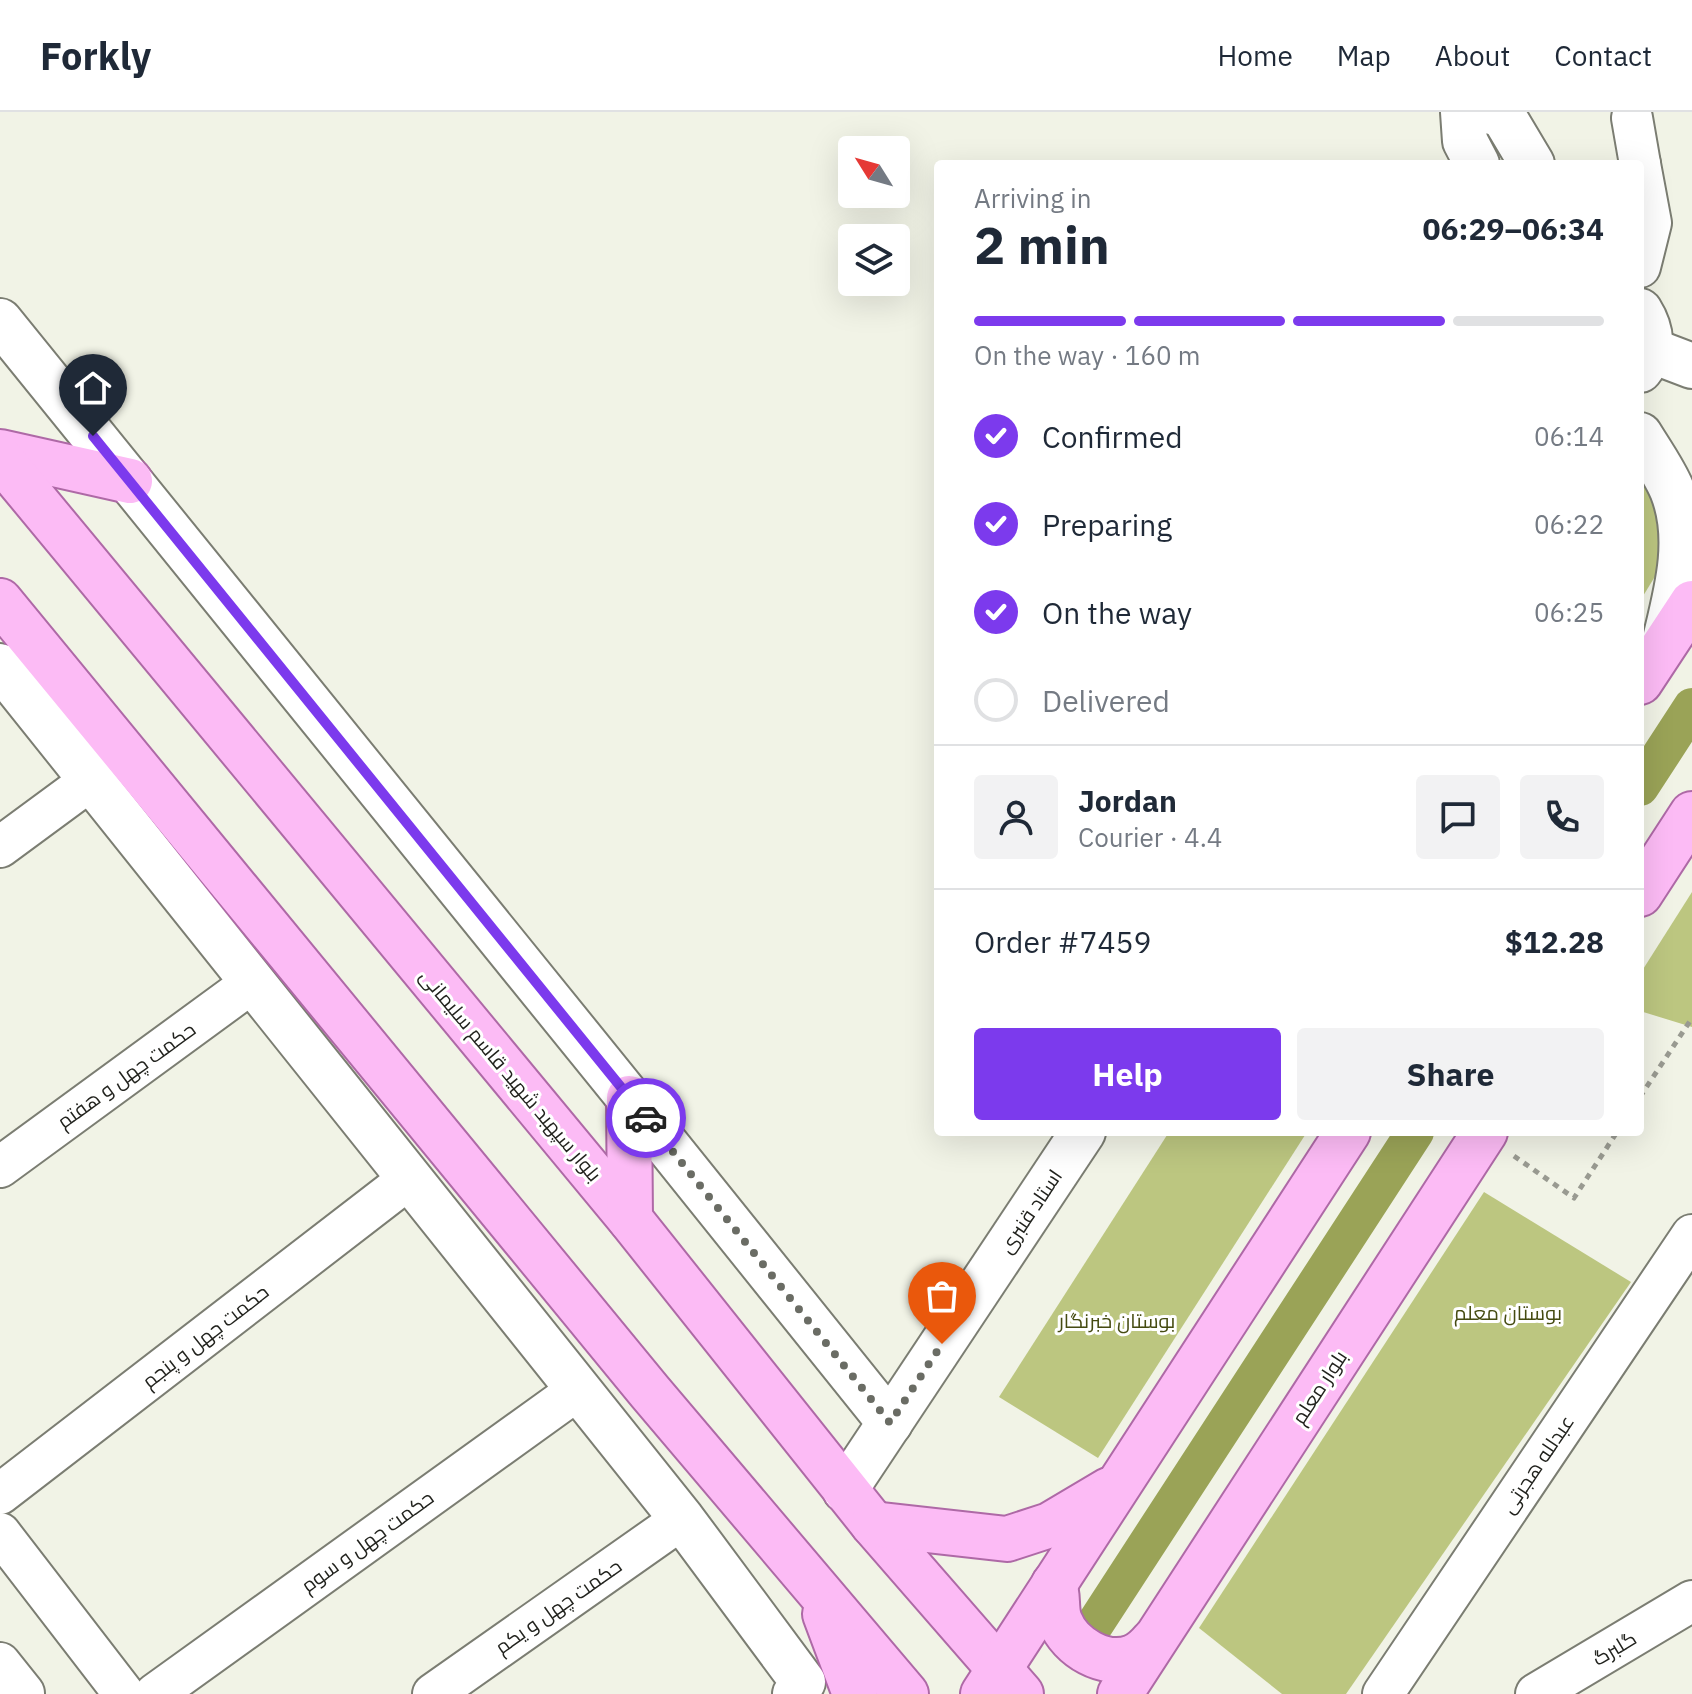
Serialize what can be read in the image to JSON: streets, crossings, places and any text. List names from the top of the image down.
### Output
{
  "streets": {
    "main road": ["بلوار سپهبد شهید قاسم سلیمانی", "بلوار معلم"],
    "street": [
      "حکمت چهل و هفتم",
      "استاد قنبری",
      "حکمت چهل و پنجم",
      "عبدلله هجرتی",
      "حکمت چهل و سوم",
      "حکمت چهل و یکم",
      "گلبرگ"
    ]
  },
  "crossings": [
    ["بلوار سپهبد شهید قاسم سلیمانی", "استاد قنبری"]
  ],
  "parks": ["بوستان معلم", "بوستان خبرنگار"],
  "north": "top left",
  "page": {
    "header": "Forkly",
    "nav": [
      "Home",
      "Map",
      "About",
      "Contact"
    ],
    "heading": ["2 min", "Arriving in", "06:29–06:34"],
    "panel": [
      "Jordan",
      "Courier · 4.4",
      "Order #7459",
      "$12.28"
    ],
    "bar": "On the way · 160 m",
    "list": [
      ["Confirmed", "06:14"],
      ["Preparing", "06:22"],
      ["On the way", "06:25"],
      "Delivered"
    ],
    "buttons": ["Help", "Share"]
  }
}
